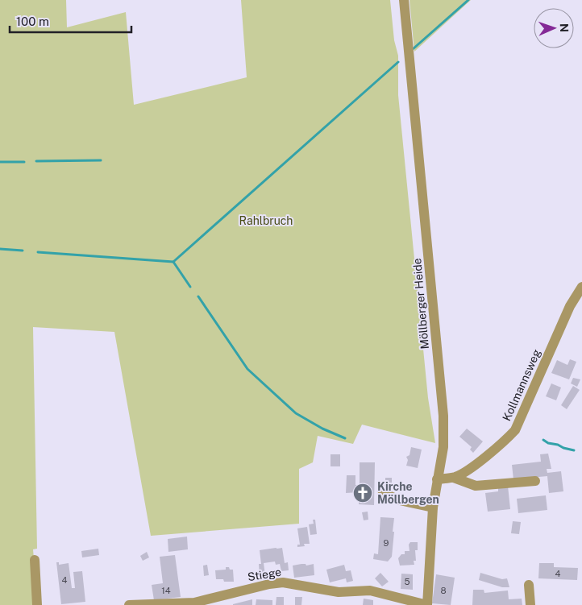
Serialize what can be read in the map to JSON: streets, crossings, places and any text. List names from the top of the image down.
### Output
{
  "streets": {
    "street": ["Möllberger Heide", "Kollmannsweg", "Stiege"]
  },
  "crossings": [
    ["Möllberger Heide", "Kollmannsweg"],
    ["Möllberger Heide", "Stiege"]
  ],
  "parks": ["Rahlbruch"],
  "places": {
    "church": ["Kirche Möllbergen"]
  },
  "house_numbers": [
    "9",
    "4",
    "4",
    "5",
    "14",
    "8"
  ],
  "scale_bar": "100 m",
  "north": "right"
}
